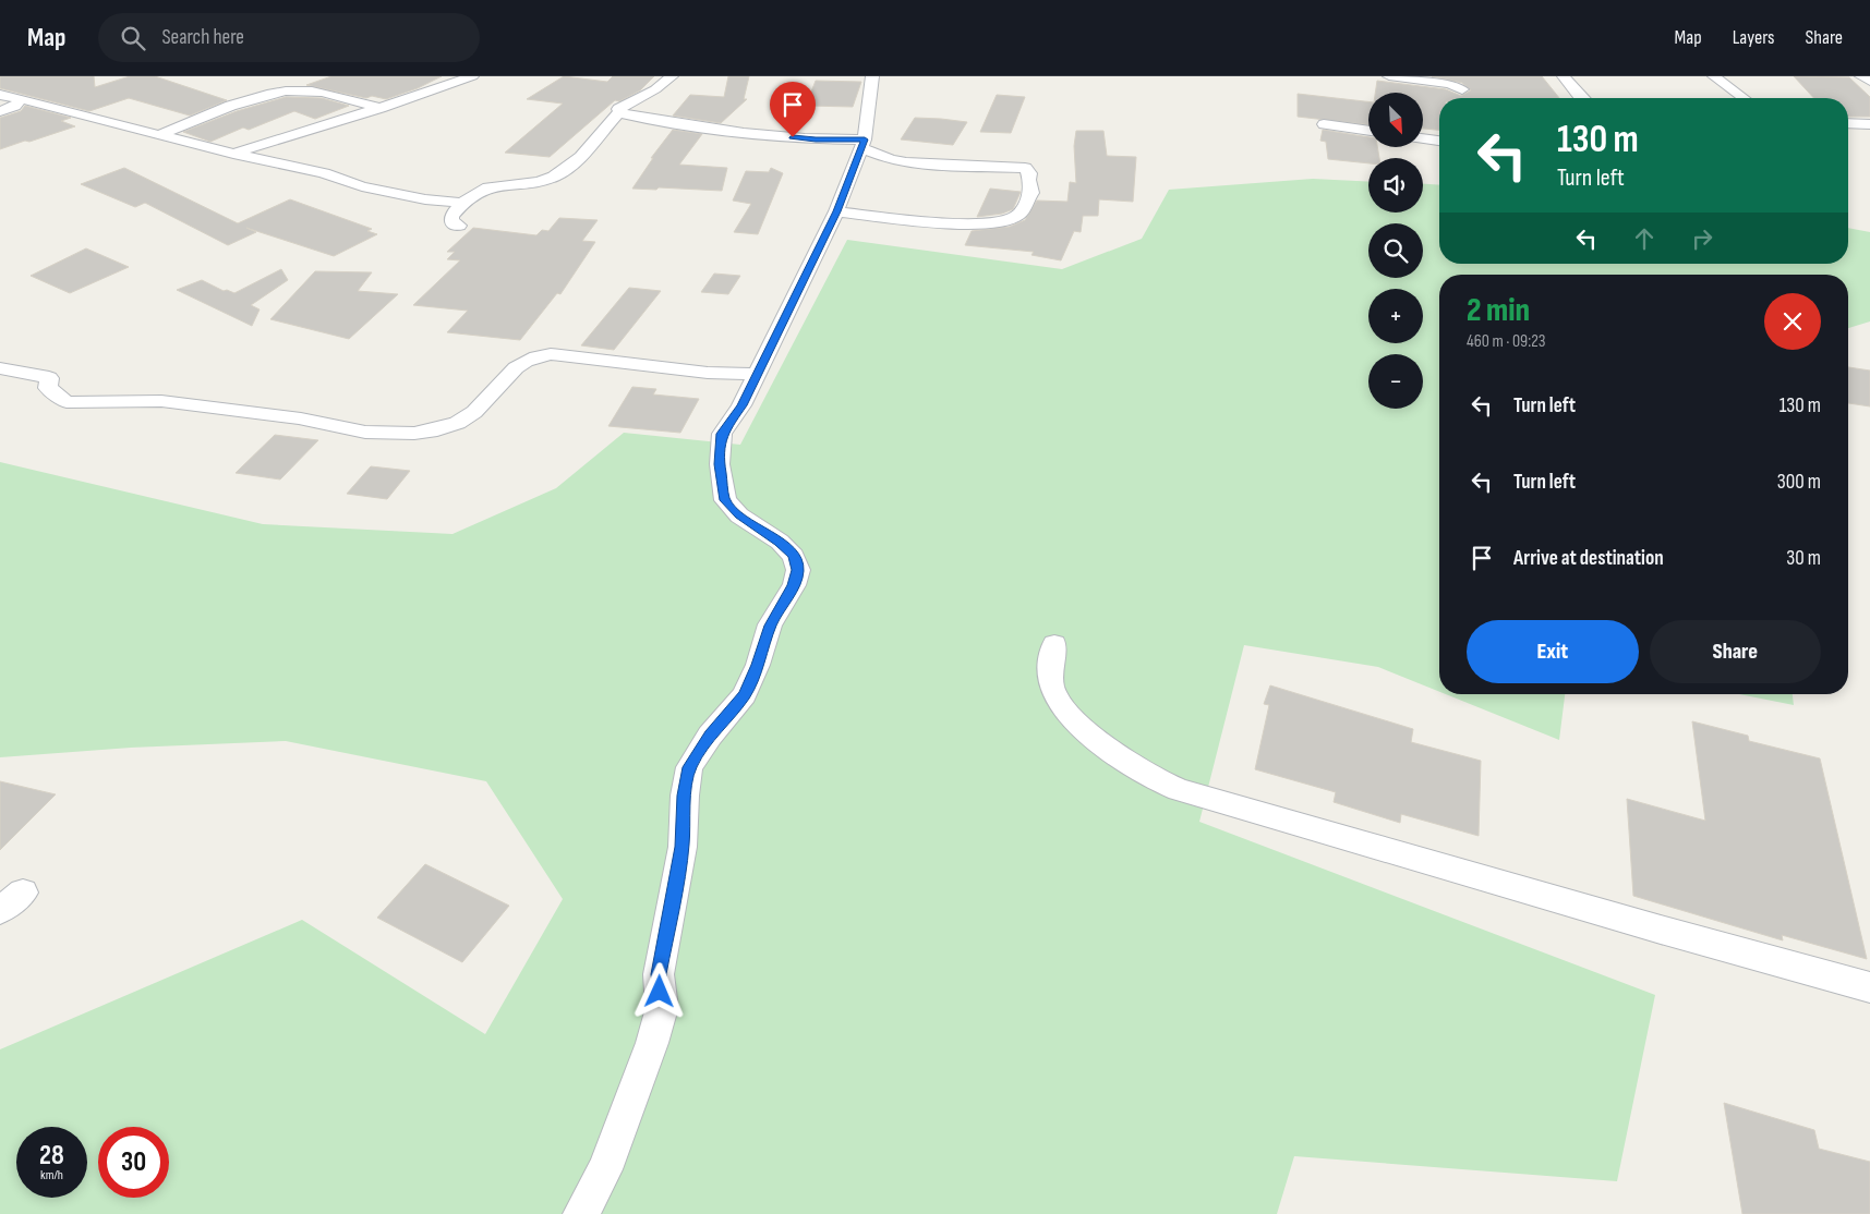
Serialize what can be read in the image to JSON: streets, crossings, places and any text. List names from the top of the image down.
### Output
{
  "north": "bottom right",
  "page": {
    "header": "Map",
    "search": "Search here",
    "nav": ["Map", "Layers", "Share"],
    "map_buttons": ["+", "−"],
    "turn": ["130 m", "Turn left"],
    "heading": ["2 min", "460 m · 09:23"],
    "list": [
      {
        "name": "Turn left",
        "value": "130 m"
      },
      {
        "name": "Turn left",
        "value": "300 m"
      },
      {
        "name": "Arrive at destination",
        "value": "30 m"
      }
    ],
    "buttons": ["Exit", "Share"],
    "speed": "28 km/h",
    "limit": "30"
  }
}
